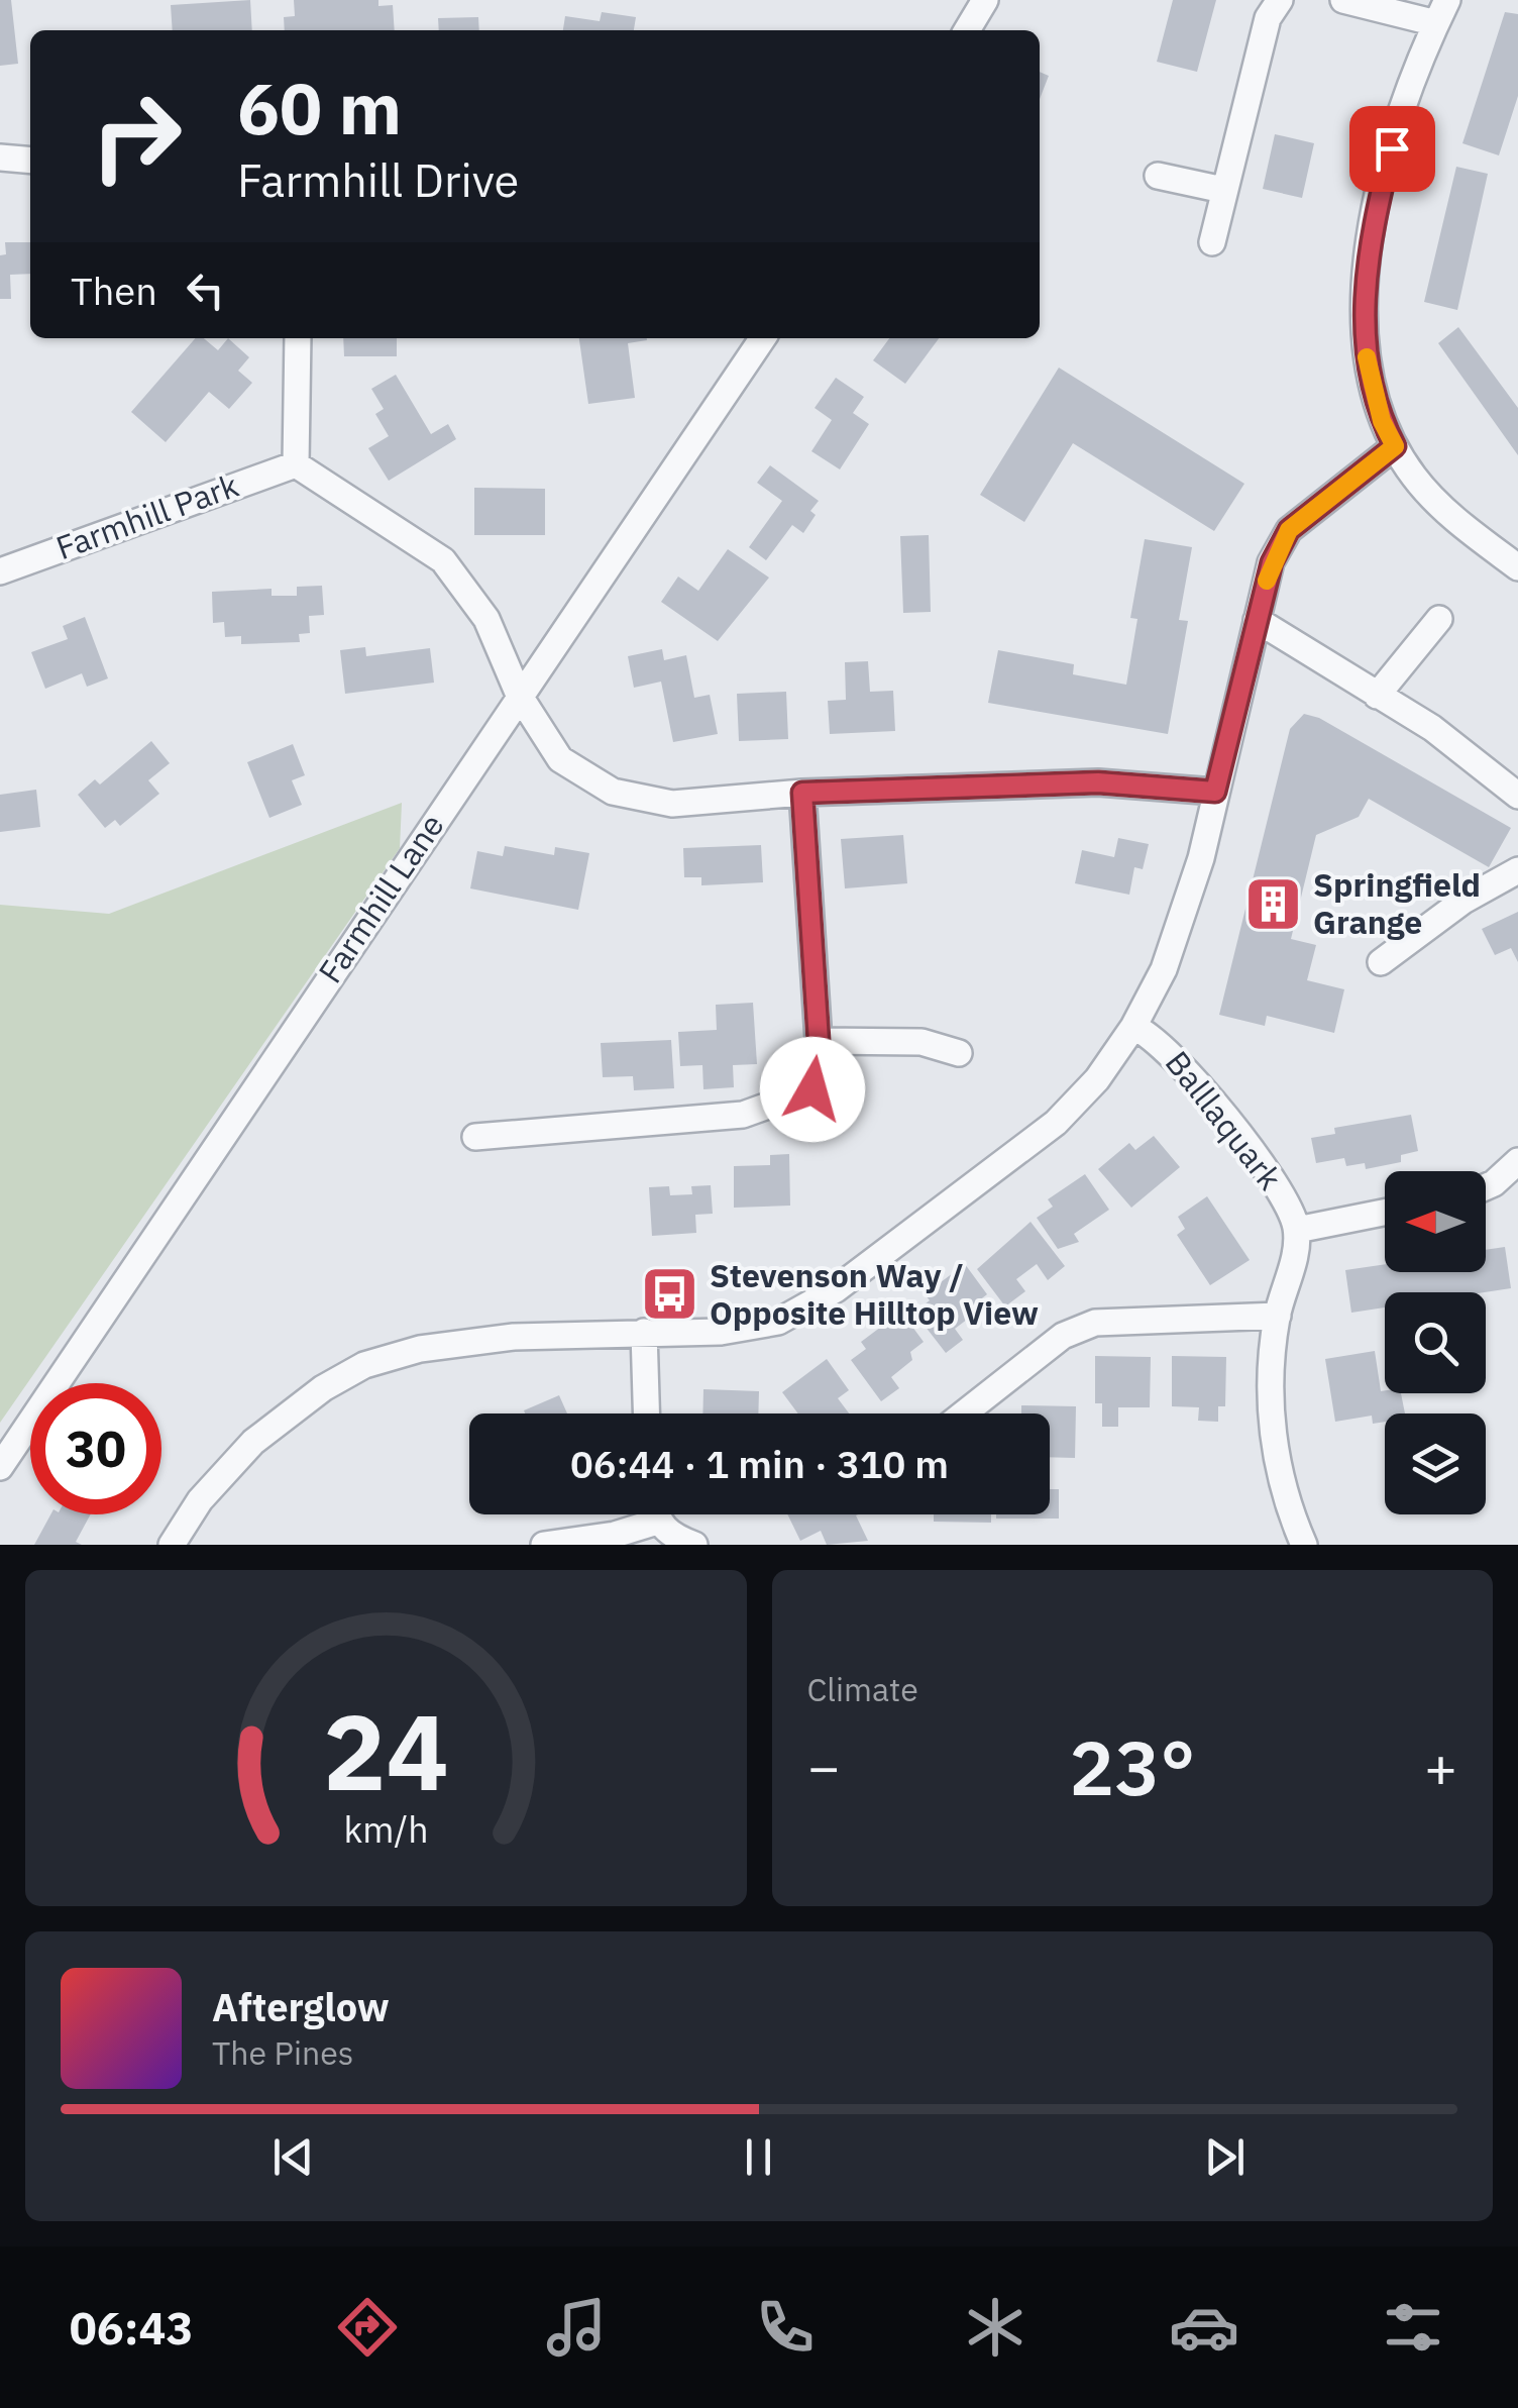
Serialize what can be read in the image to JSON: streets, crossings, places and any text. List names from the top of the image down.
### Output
{
  "streets": {
    "street": ["Farmhill Park", "Farmhill Lane", "Balllaquark"]
  },
  "places": {
    "building": ["Springfield Grange"],
    "bus stop": ["Stevenson Way / Opposite Hilltop View"]
  },
  "north": "left",
  "page": {
    "turn": ["60 m", "Farmhill Drive"],
    "then": "Then",
    "limit": "30",
    "trip": "06:44 · 1 min · 310 m",
    "tile": "Climate",
    "heat": ["−", "23°", "+"],
    "song": ["Afterglow", "The Pines"],
    "tabs": "06:43",
    "gauge": ["24", "km/h"]
  }
}
